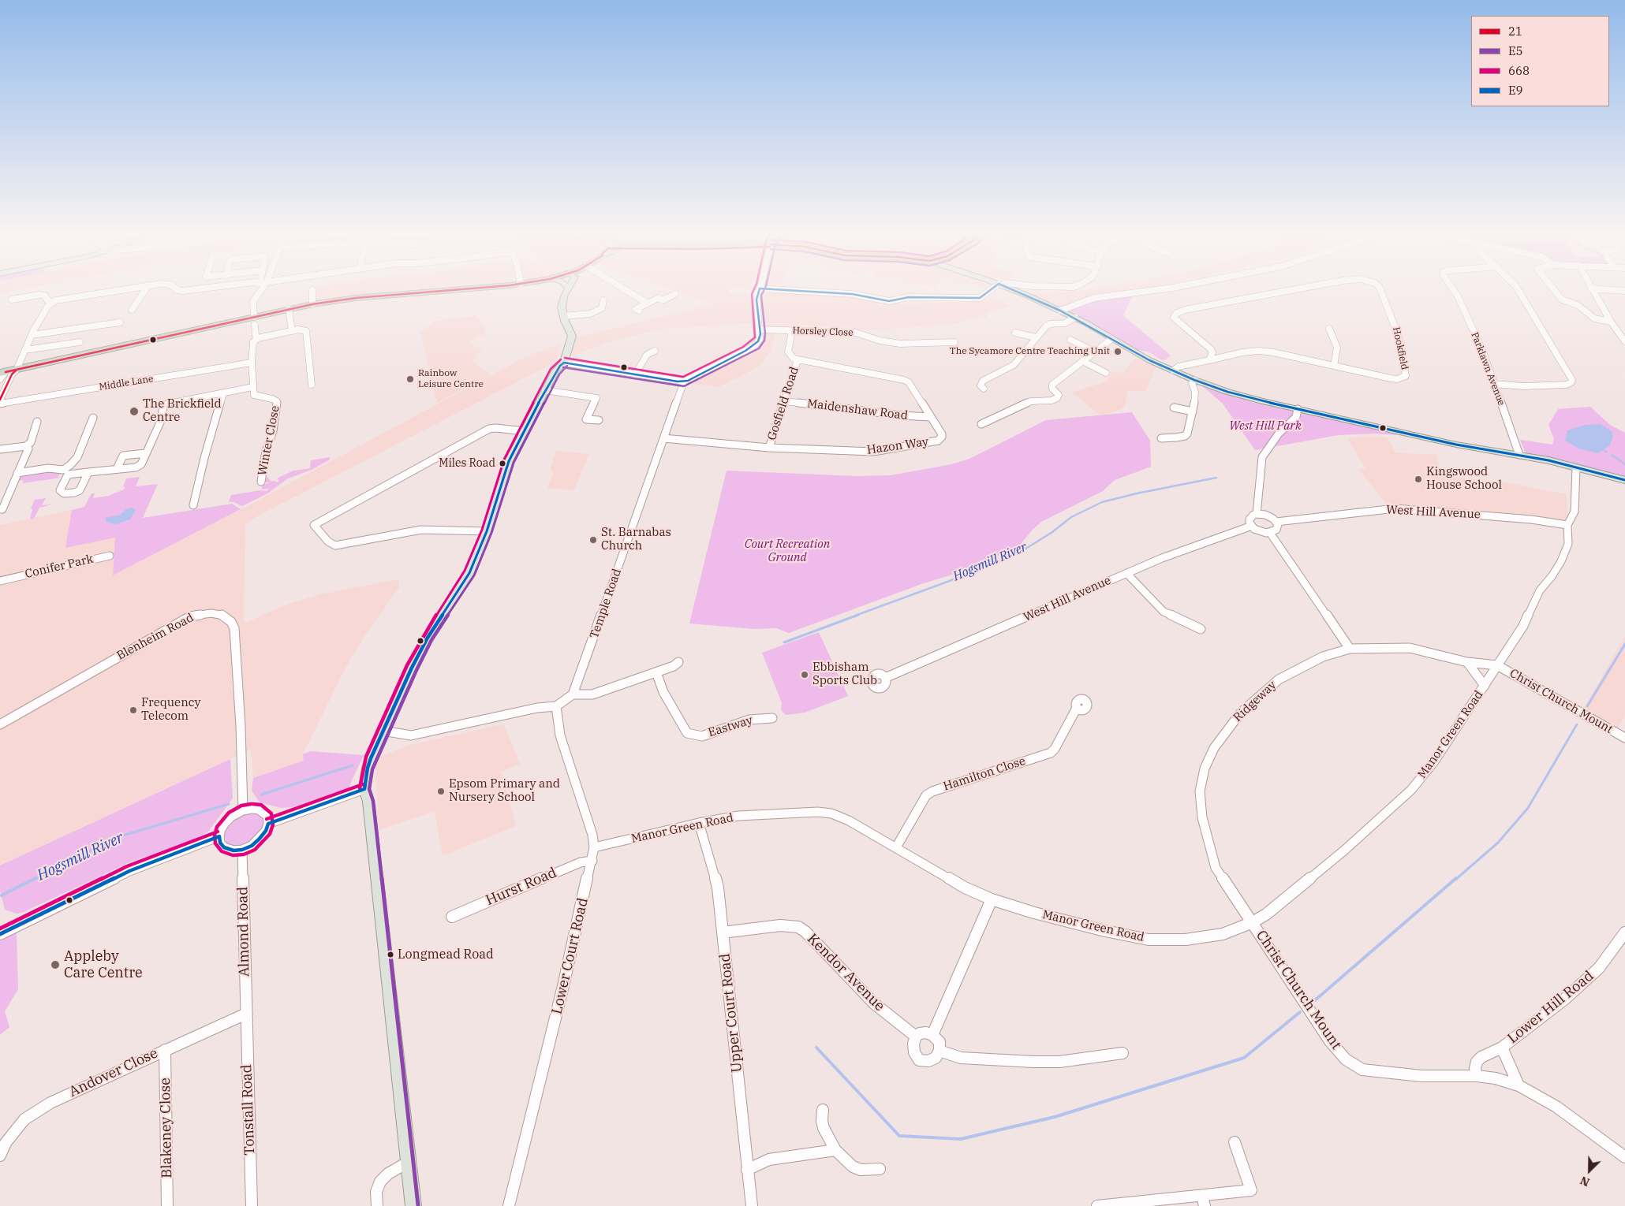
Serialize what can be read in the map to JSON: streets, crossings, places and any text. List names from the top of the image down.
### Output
{
  "streets": {
    "street": [
      "Horsley Close",
      "Hookfield",
      "Parklawn Avenue",
      "Middle Lane",
      "Gosfield Road",
      "Maidenshaw Road",
      "Winter Close",
      "Hazon Way",
      "West Hill Avenue",
      "Conifer Park",
      "Temple Road",
      "Blenheim Road",
      "Ridgeway",
      "Christ Church Mount",
      "Eastway",
      "Manor Green Road",
      "Hamilton Close",
      "Hurst Road",
      "Almond Road",
      "Lower Court Road",
      "Kendor Avenue",
      "Lower Hill Road",
      "Upper Court Road",
      "Andover Close",
      "Tonstall Road",
      "Blakeney Close"
    ]
  },
  "crossings": [
    ["Gosfield Road", "Maidenshaw Road"],
    ["Gosfield Road", "Hazon Way"],
    ["Maidenshaw Road", "Hazon Way"],
    ["Hazon Way", "Temple Road"],
    ["West Hill Avenue", "Manor Green Road"],
    ["Blenheim Road", "Almond Road"],
    ["Ridgeway", "Christ Church Mount"],
    ["Ridgeway", "Manor Green Road"],
    ["Christ Church Mount", "Manor Green Road"],
    ["Christ Church Mount", "Lower Hill Road"],
    ["Manor Green Road", "Hamilton Close"],
    ["Manor Green Road", "Lower Court Road"],
    ["Manor Green Road", "Upper Court Road"],
    ["Hurst Road", "Lower Court Road"],
    ["Almond Road", "Andover Close"],
    ["Almond Road", "Tonstall Road"],
    ["Kendor Avenue", "Upper Court Road"],
    ["Andover Close", "Tonstall Road"],
    ["Andover Close", "Blakeney Close"]
  ],
  "water": ["Hogsmill River"],
  "parks": ["West Hill Park", "Court Recreation Ground"],
  "places": [
    "The Sycamore Centre Teaching Unit",
    "Rainbow Leisure Centre",
    "The Brickfield Centre",
    "Miles Road",
    "Kingswood House School",
    "St. Barnabas Church",
    "Ebbisham Sports Club",
    "Frequency Telecom",
    "Epsom Primary and Nursery School",
    "Longmead Road",
    "Appleby Care Centre"
  ],
  "lines": [
    "transit line 21",
    "transit line E5",
    "transit line 668",
    "transit line E9"
  ],
  "legend": [
    "21",
    "E5",
    "668",
    "E9"
  ],
  "north": "bottom left"
}
